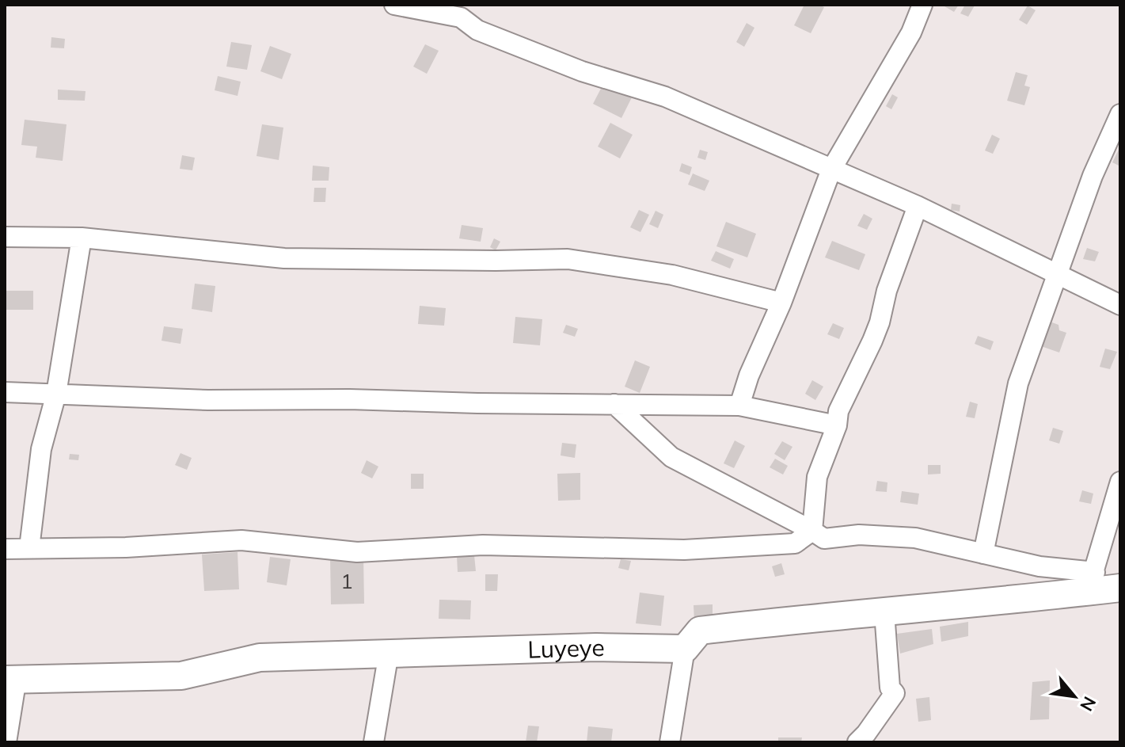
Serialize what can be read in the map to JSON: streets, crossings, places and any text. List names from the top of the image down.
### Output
{
  "streets": {
    "street": ["Luyeye"]
  },
  "house_numbers": ["1"],
  "north": "bottom right"
}
